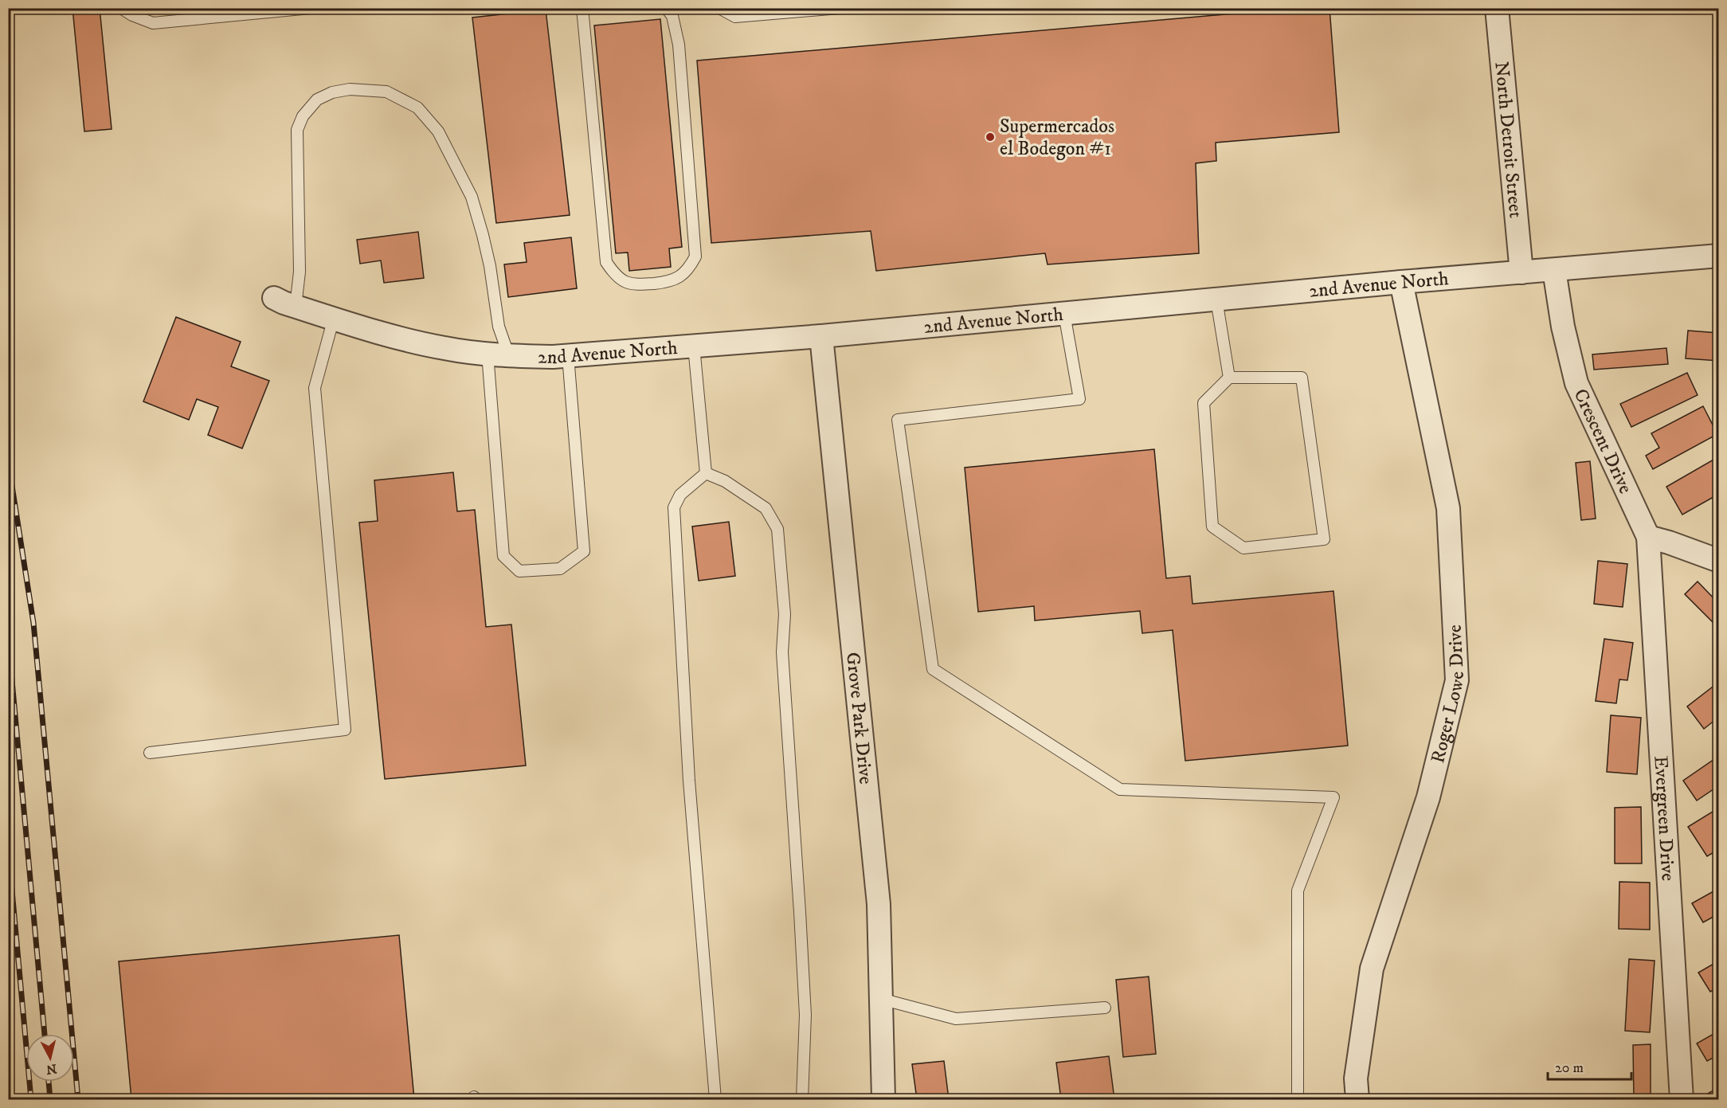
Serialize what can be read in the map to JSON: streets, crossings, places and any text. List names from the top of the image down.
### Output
{
  "streets": {
    "street": [
      "North Detroit Street",
      "2nd Avenue North",
      "Crescent Drive",
      "Roger Lowe Drive",
      "Grove Park Drive",
      "Evergreen Drive"
    ]
  },
  "crossings": [
    ["North Detroit Street", "2nd Avenue North"],
    ["2nd Avenue North", "Crescent Drive"],
    ["2nd Avenue North", "Roger Lowe Drive"],
    ["2nd Avenue North", "Grove Park Drive"],
    ["Crescent Drive", "Evergreen Drive"]
  ],
  "places": ["Supermercados el Bodegon #1"],
  "scale_bar": "20 m",
  "north": "bottom"
}
